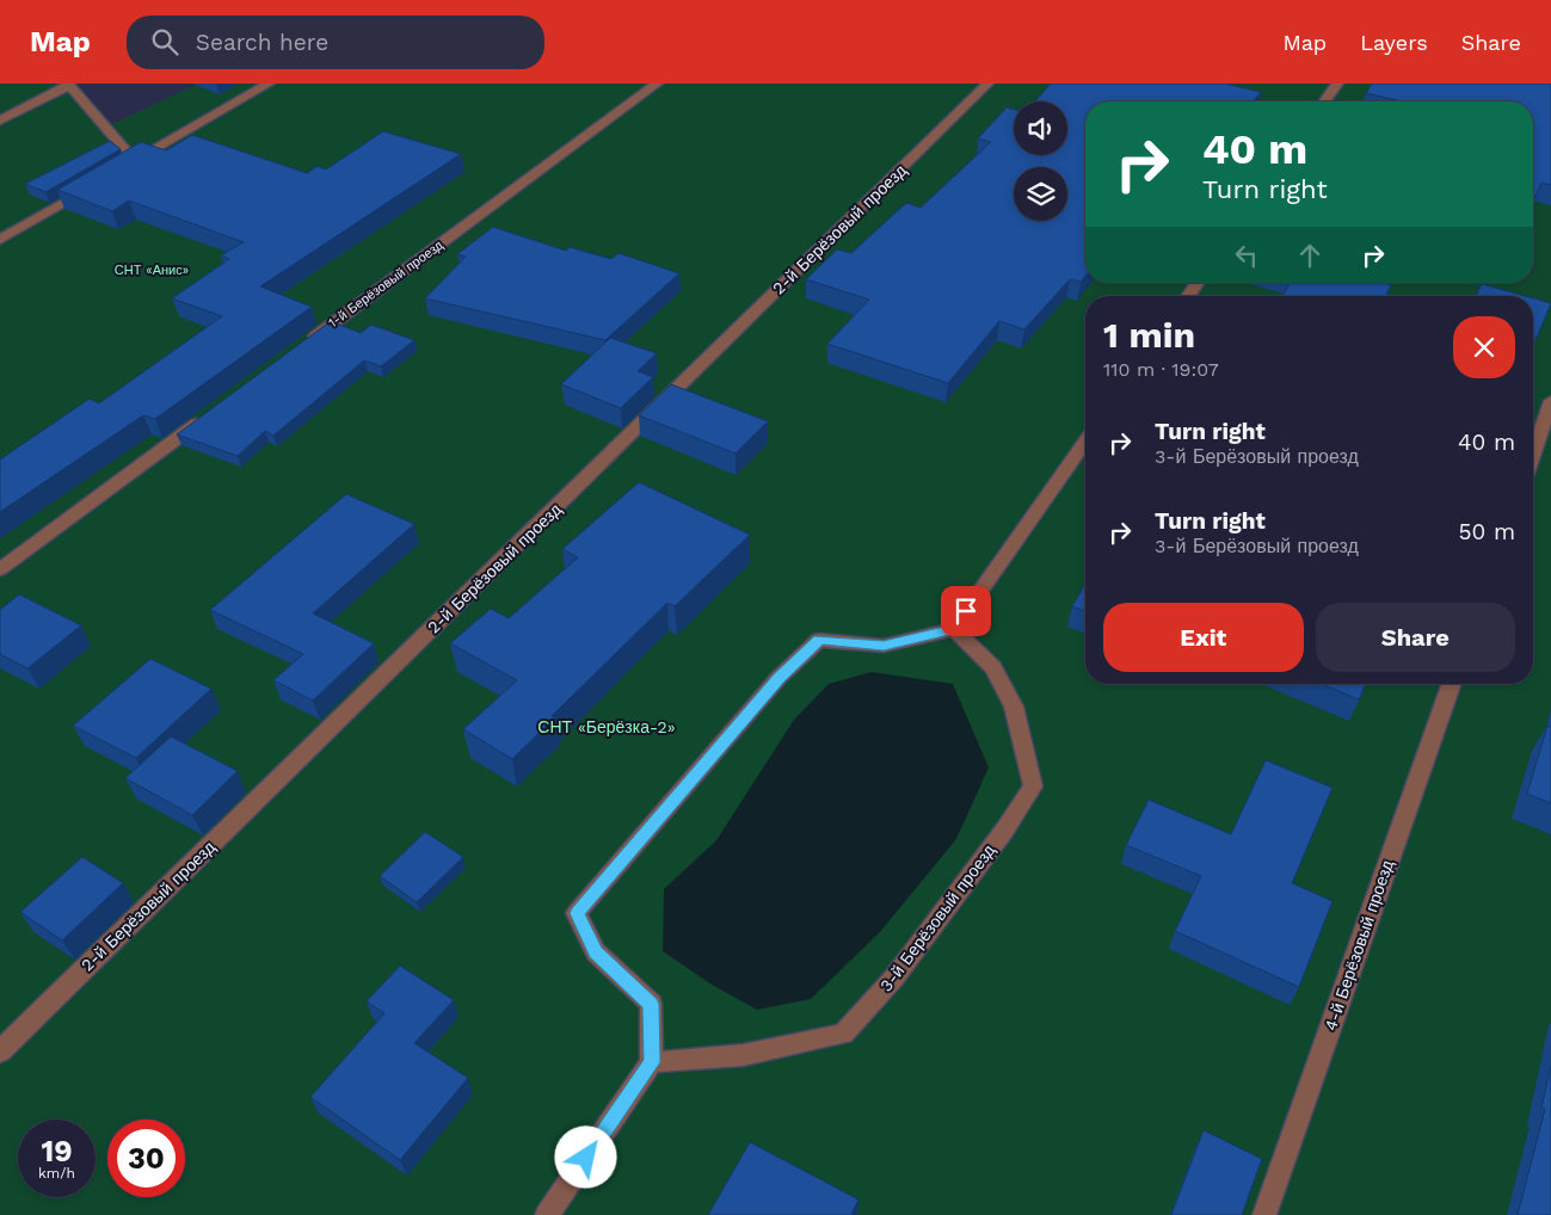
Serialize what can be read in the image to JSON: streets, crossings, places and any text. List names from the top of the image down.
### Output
{
  "streets": {
    "street": [
      "2-й Берёзовый проезд",
      "1-й Берёзовый проезд",
      "3-й Берёзовый проезд",
      "4-й Берёзовый проезд"
    ]
  },
  "parks": ["СНТ «Анис»", "СНТ «Берёзка-2»"],
  "page": {
    "header": "Map",
    "search": "Search here",
    "nav": ["Map", "Layers", "Share"],
    "turn": ["40 m", "Turn right"],
    "heading": ["1 min", "110 m · 19:07"],
    "list": [
      {
        "name": "Turn right",
        "note": "3-й Берёзовый проезд",
        "value": "40 m"
      },
      {
        "name": "Turn right",
        "note": "3-й Берёзовый проезд",
        "value": "50 m"
      }
    ],
    "buttons": ["Exit", "Share"],
    "speed": "19 km/h",
    "limit": "30"
  }
}
